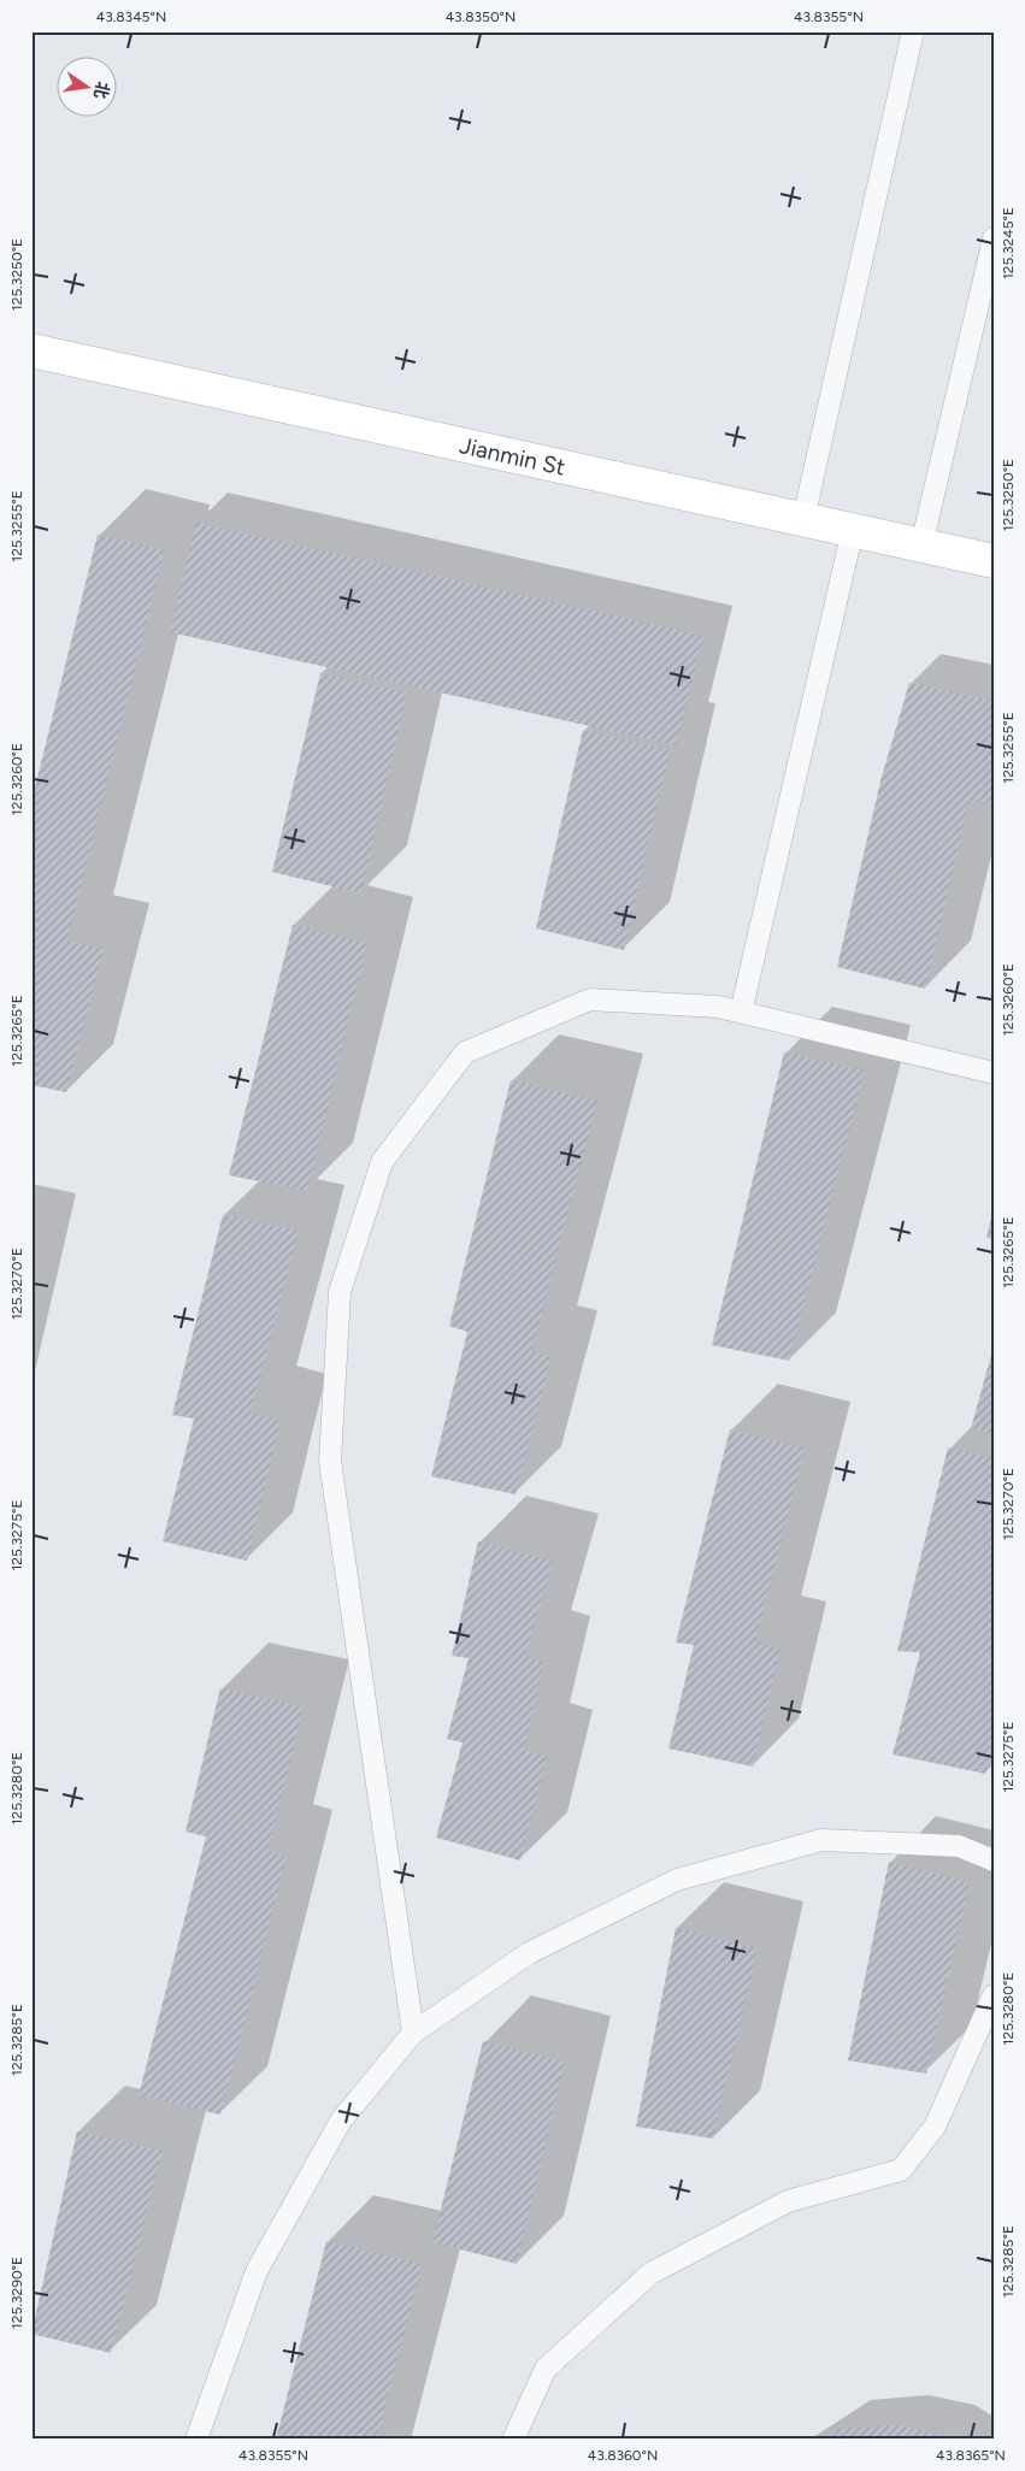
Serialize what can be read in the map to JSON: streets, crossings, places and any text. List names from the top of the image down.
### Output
{
  "streets": {
    "street": ["Jianmin St"]
  },
  "north": "right",
  "coordinates": [
    "43.8345°N",
    "43.8350°N",
    "43.8355°N",
    "125.3245°E",
    "125.3250°E",
    "125.3255°E",
    "125.3260°E",
    "125.3265°E",
    "125.3270°E",
    "125.3275°E",
    "125.3280°E",
    "125.3285°E",
    "125.3290°E",
    "43.8360°N",
    "43.8365°N"
  ]
}
